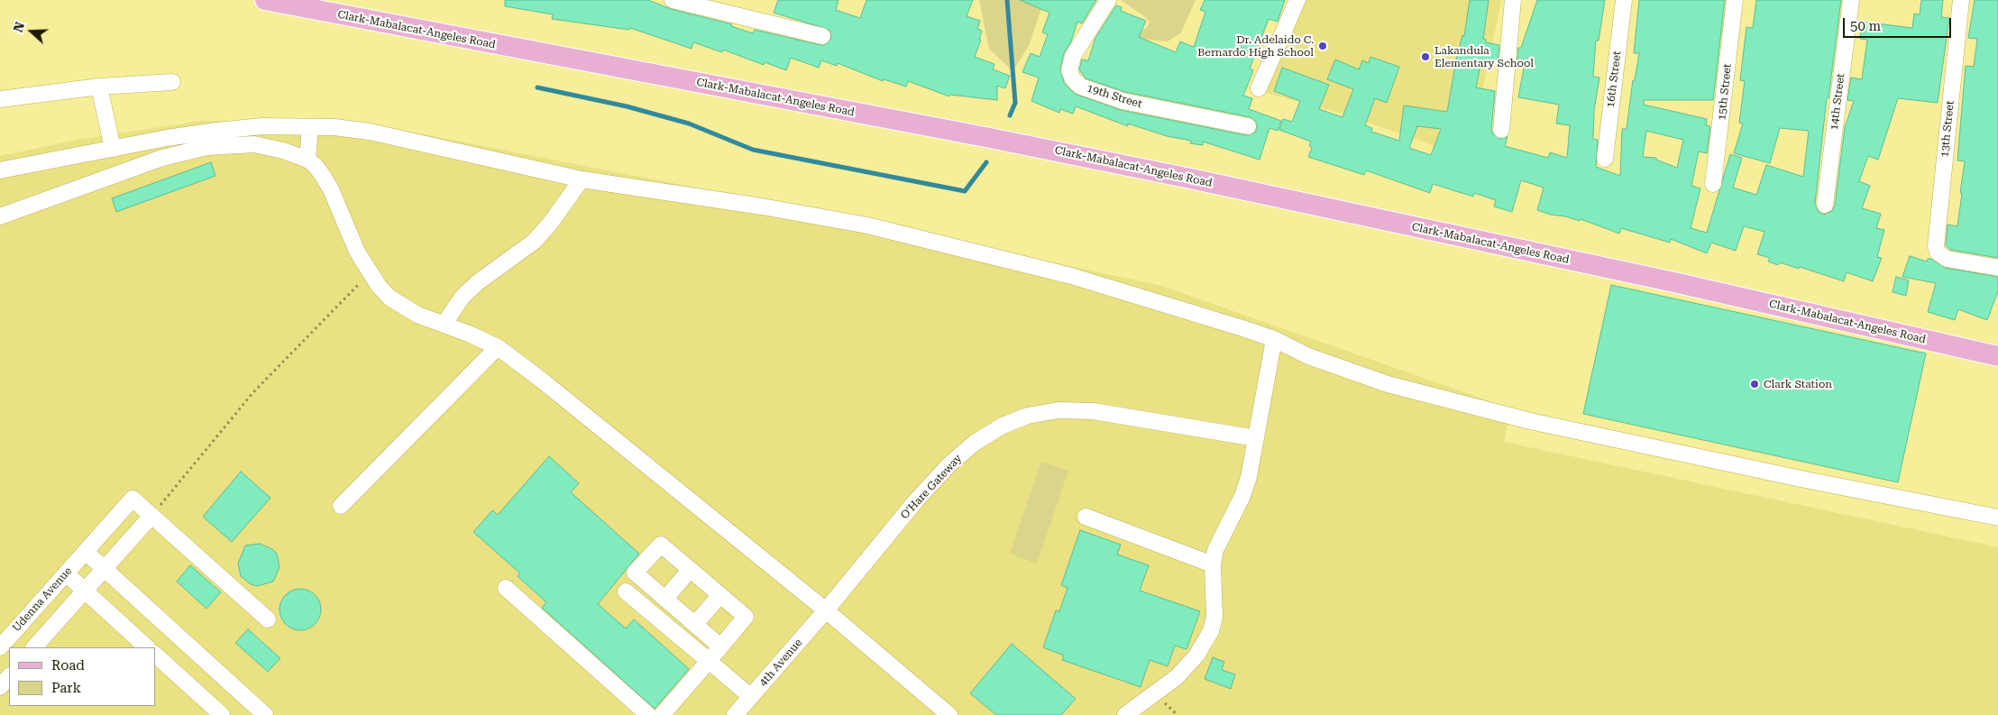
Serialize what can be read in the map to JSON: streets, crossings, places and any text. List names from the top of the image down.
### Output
{
  "streets": {
    "main road": ["Clark-Mabalacat-Angeles Road"],
    "street": [
      "16th Street",
      "15th Street",
      "19th Street",
      "14th Street",
      "13th Street",
      "O'Hare Gateway",
      "Udenna Avenue",
      "4th Avenue"
    ]
  },
  "crossings": [
    ["O'Hare Gateway", "4th Avenue"]
  ],
  "places": ["Dr. Adelaido C. Bernardo High School", "Lakandula Elementary School", "Clark Station"],
  "legend": ["Road", "Park"],
  "scale_bar": "50 m",
  "north": "left"
}
